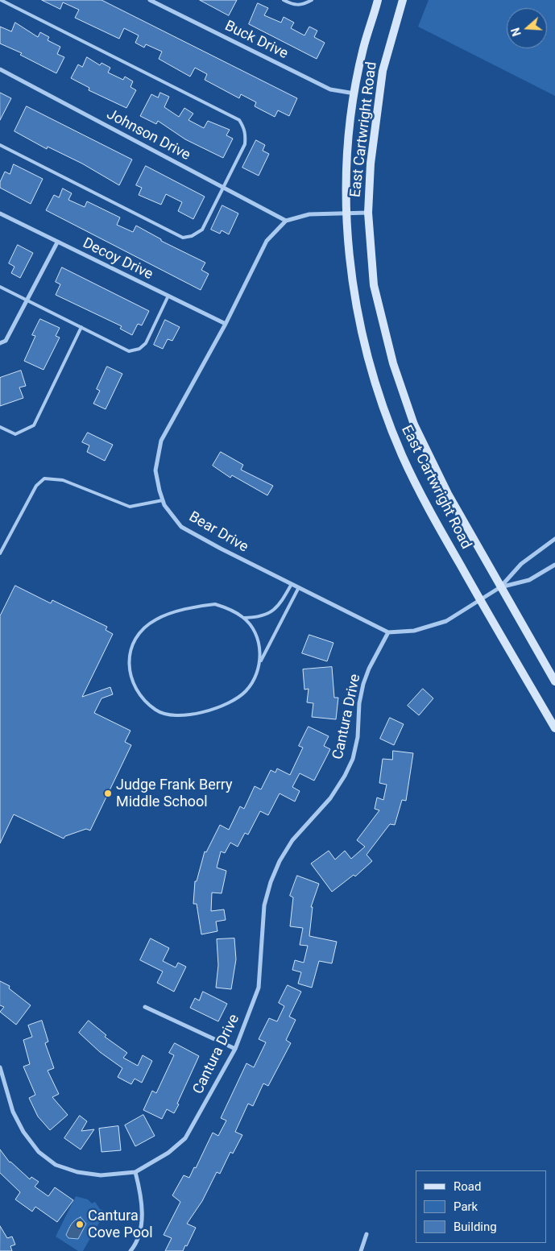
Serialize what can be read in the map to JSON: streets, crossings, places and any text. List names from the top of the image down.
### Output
{
  "streets": {
    "main road": ["East Cartwright Road"],
    "street": [
      "Buck Drive",
      "Johnson Drive",
      "Decoy Drive",
      "Bear Drive",
      "Cantura Drive"
    ]
  },
  "crossings": [
    ["Buck Drive", "East Cartwright Road"],
    ["Johnson Drive", "Bear Drive"],
    ["Decoy Drive", "Bear Drive"],
    ["Bear Drive", "Cantura Drive"]
  ],
  "places": ["Judge Frank Berry Middle School", "Cantura Cove Pool"],
  "legend": ["Road", "Park", "Building"],
  "north": "left"
}
